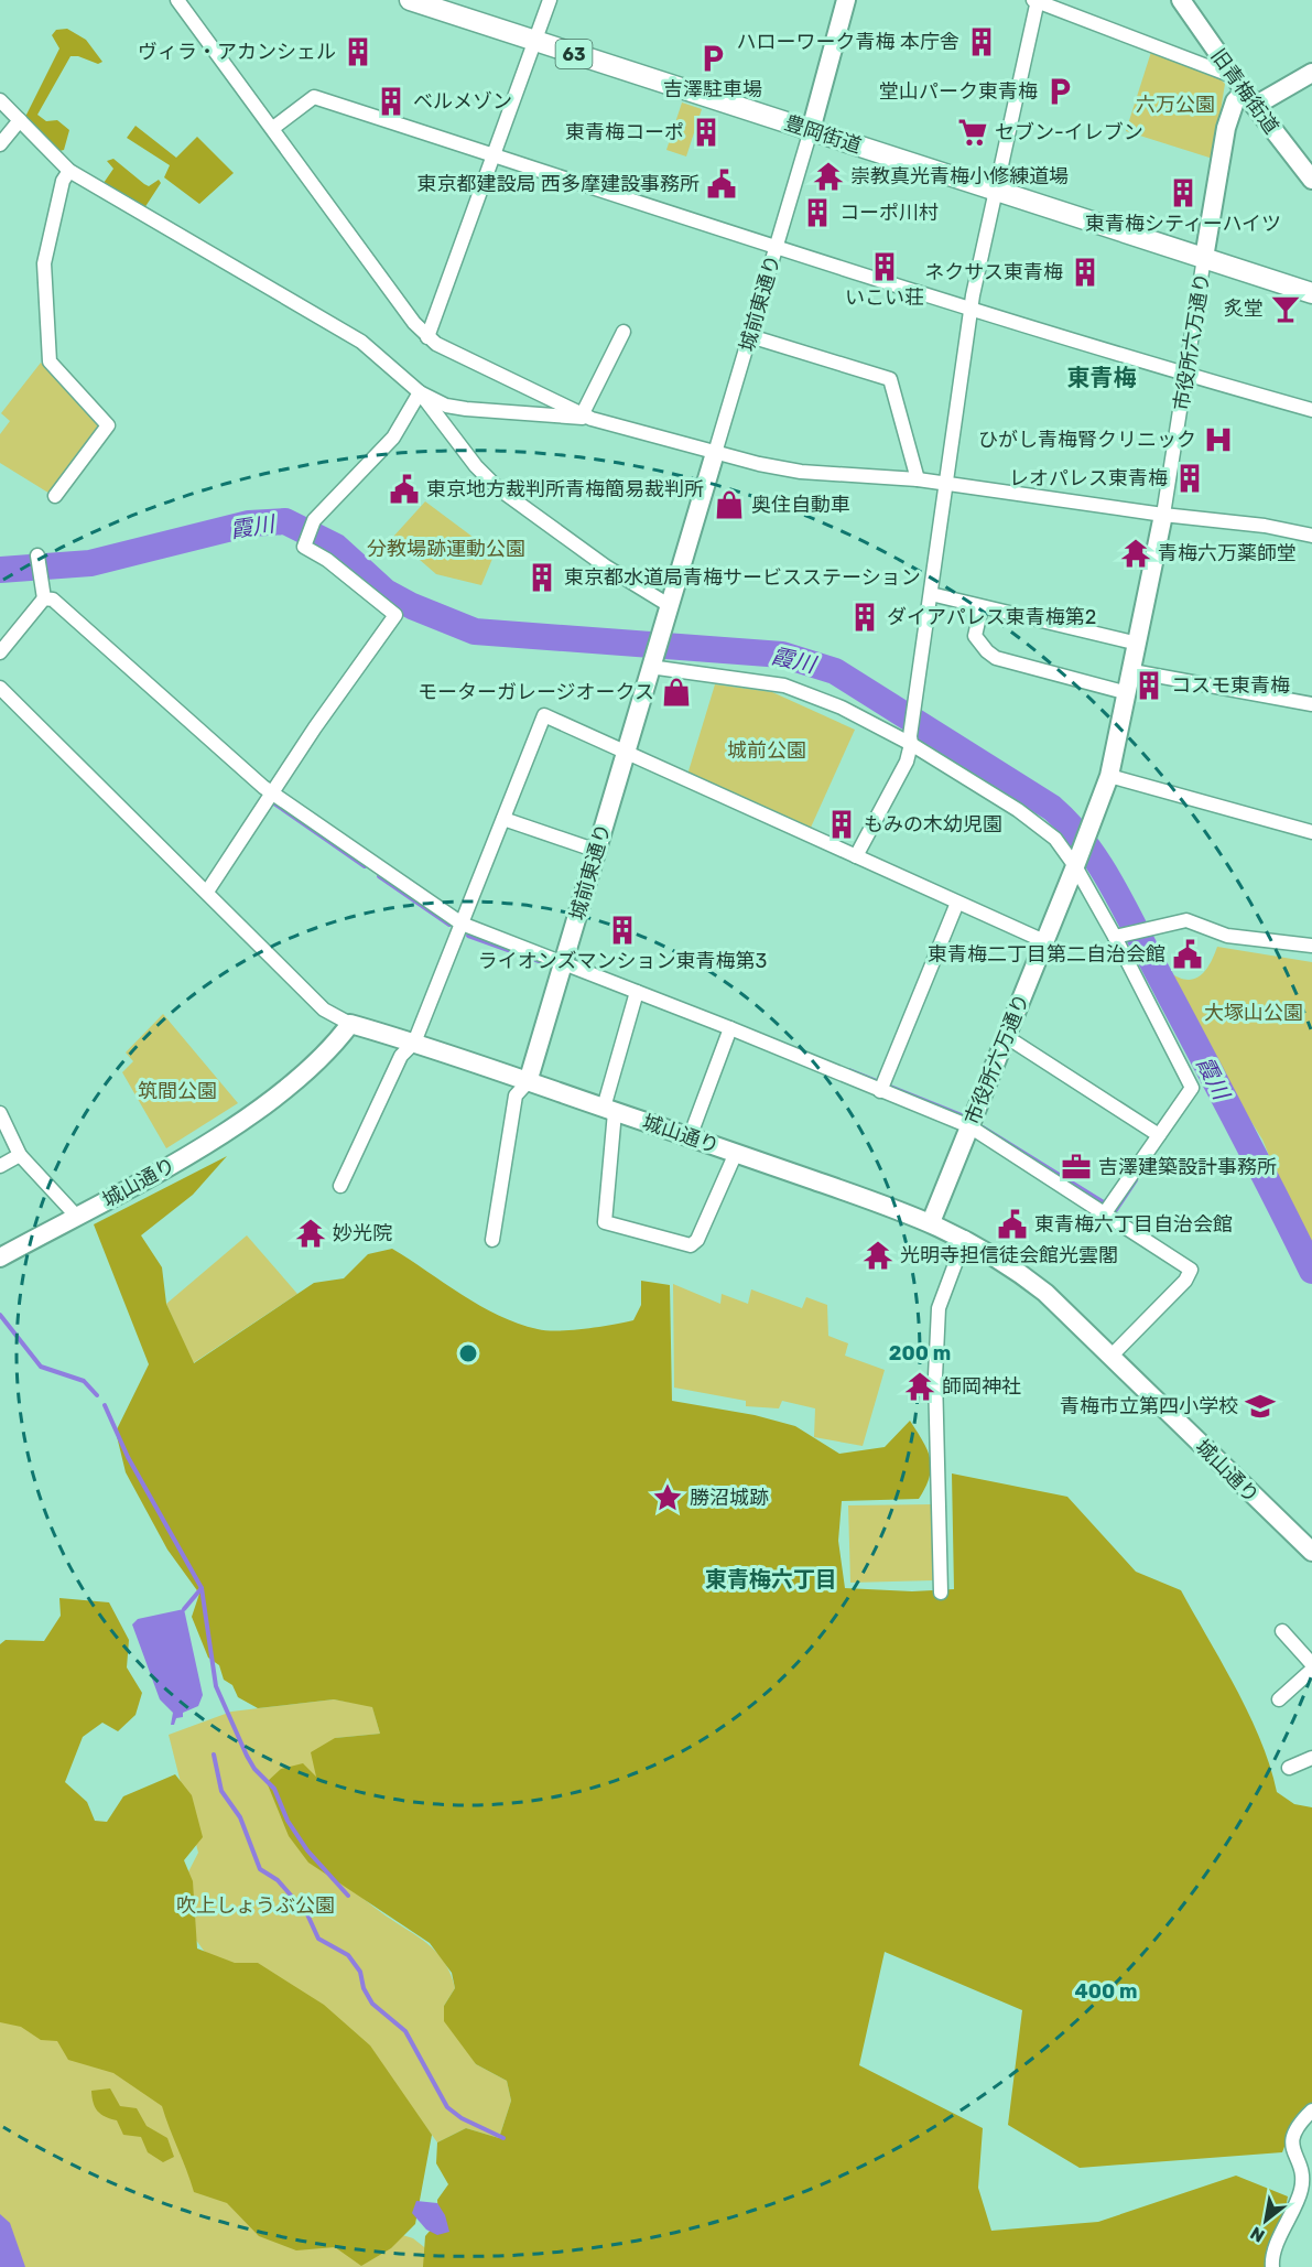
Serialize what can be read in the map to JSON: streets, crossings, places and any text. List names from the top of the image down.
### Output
{
  "streets": {
    "main road": ["63", "豊岡街道"],
    "street": [
      "旧青梅街道",
      "城前東通り",
      "市役所六万通り",
      "城山通り"
    ]
  },
  "crossings": [
    ["旧青梅街道", "市役所六万通り"],
    ["豊岡街道", "城前東通り"],
    ["豊岡街道", "市役所六万通り"],
    ["城前東通り", "城山通り"],
    ["市役所六万通り", "城山通り"]
  ],
  "districts": ["東青梅", "東青梅六丁目"],
  "water": ["霞川"],
  "parks": [
    "六万公園",
    "分教場跡運動公園",
    "城前公園",
    "大塚山公園",
    "筑間公園",
    "吹上しょうぶ公園"
  ],
  "places": {
    "building": [
      "ハローワーク青梅 本庁舎",
      "ヴィラ・アカンシェル",
      "ベルメゾン",
      "東青梅コーポ",
      "東青梅シティーハイツ",
      "コーポ川村",
      "いこい荘",
      "ネクサス東青梅",
      "レオパレス東青梅",
      "東京都水道局青梅サービスステーション",
      "ダイアパレス東青梅第2",
      "コスモ東青梅",
      "もみの木幼児園",
      "ライオンズマンション東青梅第3"
    ],
    "parking": ["吉澤駐車場", "堂山パーク東青梅"],
    "supermarket": ["セブン-イレブン"],
    "temple": [
      "崇教真光青梅小修練道場",
      "青梅六万薬師堂",
      "妙光院",
      "光明寺担信徒会館光雲閣",
      "師岡神社"
    ],
    "public building": [
      "東京都建設局 西多摩建設事務所",
      "東京地方裁判所青梅簡易裁判所",
      "東青梅二丁目第二自治会館",
      "東青梅六丁目自治会館"
    ],
    "bar": ["炙堂"],
    "hospital": ["ひがし青梅腎クリニック"],
    "shop": ["奥住自動車", "モーターガレージオークス"],
    "office": ["吉澤建築設計事務所"],
    "school or university": ["青梅市立第四小学校"],
    "place": ["勝沼城跡"]
  },
  "north": "bottom left",
  "rings": ["200 m", "400 m"]
}
